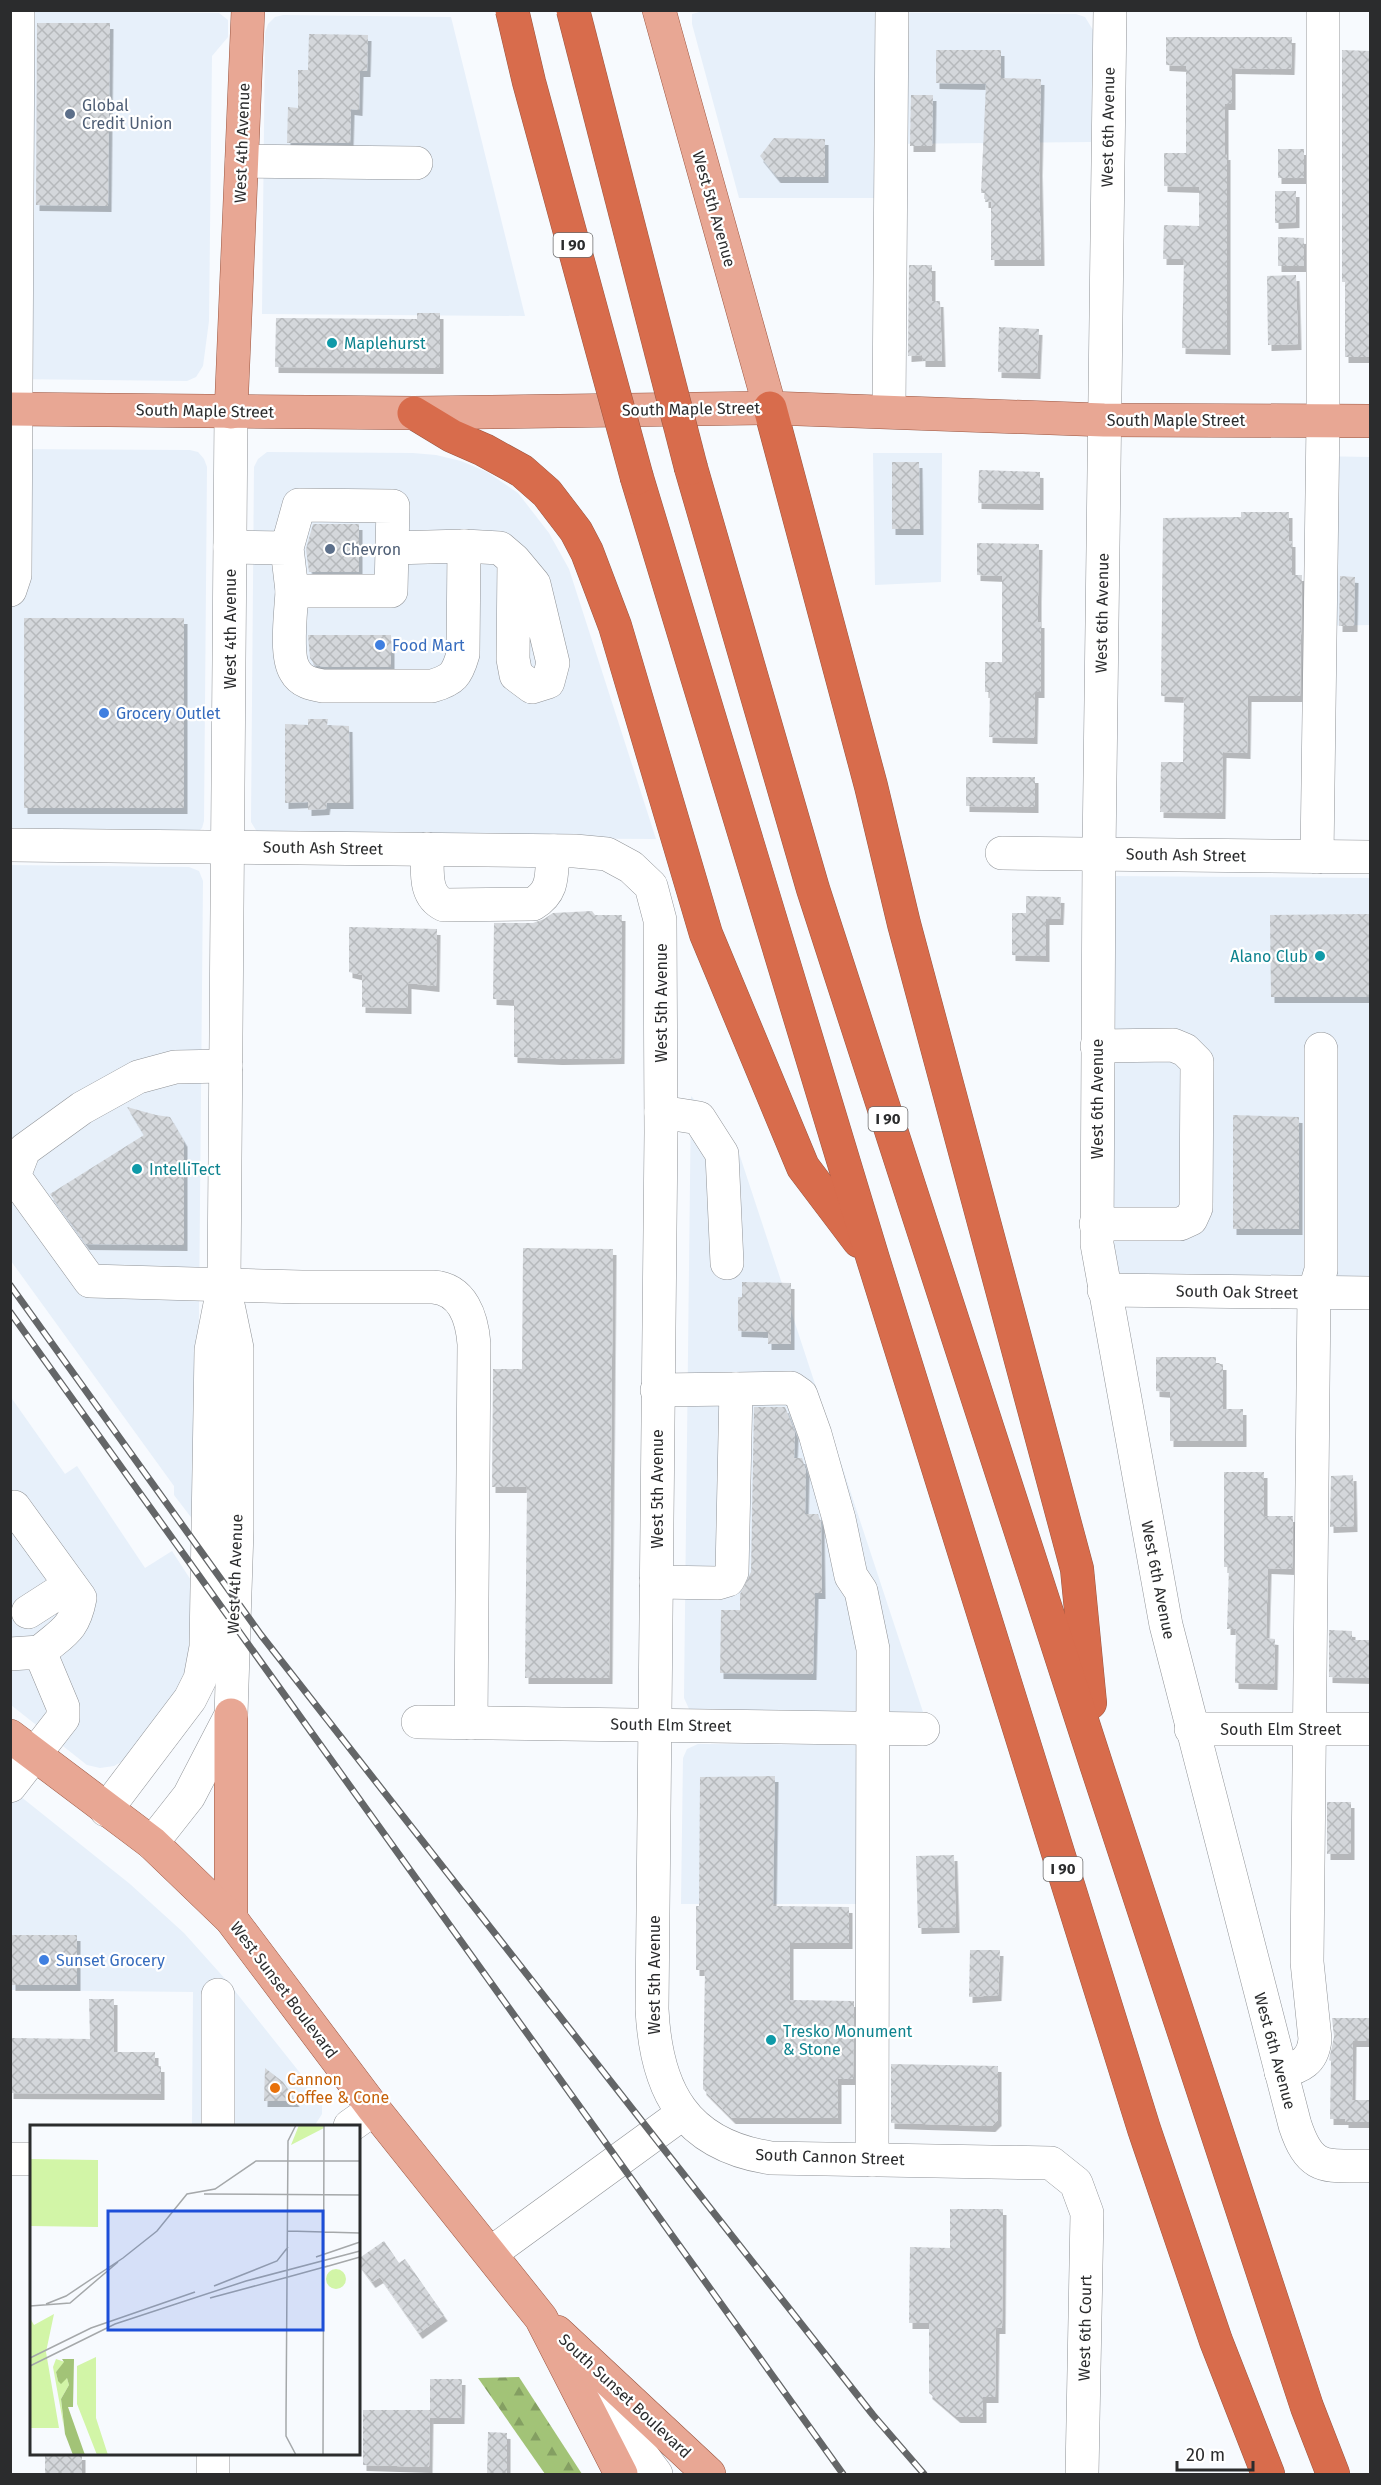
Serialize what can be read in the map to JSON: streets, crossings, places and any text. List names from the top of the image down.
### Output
{
  "streets": {
    "highway": ["I 90"],
    "main road": [
      "West 4th Avenue",
      "West 5th Avenue",
      "South Maple Street",
      "West Sunset Boulevard",
      "South Sunset Boulevard"
    ],
    "street": [
      "West 6th Avenue",
      "South Ash Street",
      "South Oak Street",
      "South Elm Street",
      "South Cannon Street",
      "West 6th Court"
    ]
  },
  "crossings": [
    ["West 6th Avenue", "South Maple Street"],
    ["West 6th Avenue", "South Ash Street"],
    ["West 6th Avenue", "South Oak Street"],
    ["West 6th Avenue", "South Elm Street"],
    ["West 4th Avenue", "South Maple Street"],
    ["West 4th Avenue", "South Ash Street"],
    ["West 4th Avenue", "West Sunset Boulevard"],
    ["West 5th Avenue", "South Maple Street"],
    ["West 5th Avenue", "South Ash Street"],
    ["West 5th Avenue", "South Elm Street"],
    ["West 5th Avenue", "South Cannon Street"],
    ["West Sunset Boulevard", "South Sunset Boulevard"],
    ["South Cannon Street", "West 6th Court"]
  ],
  "places": [
    "Global Credit Union",
    "Maplehurst",
    "Chevron",
    "Food Mart",
    "Grocery Outlet",
    "Alano Club",
    "IntelliTect",
    "Sunset Grocery",
    "Tresko Monument & Stone",
    "Cannon Coffee & Cone"
  ],
  "scale_bar": "20 m"
}
